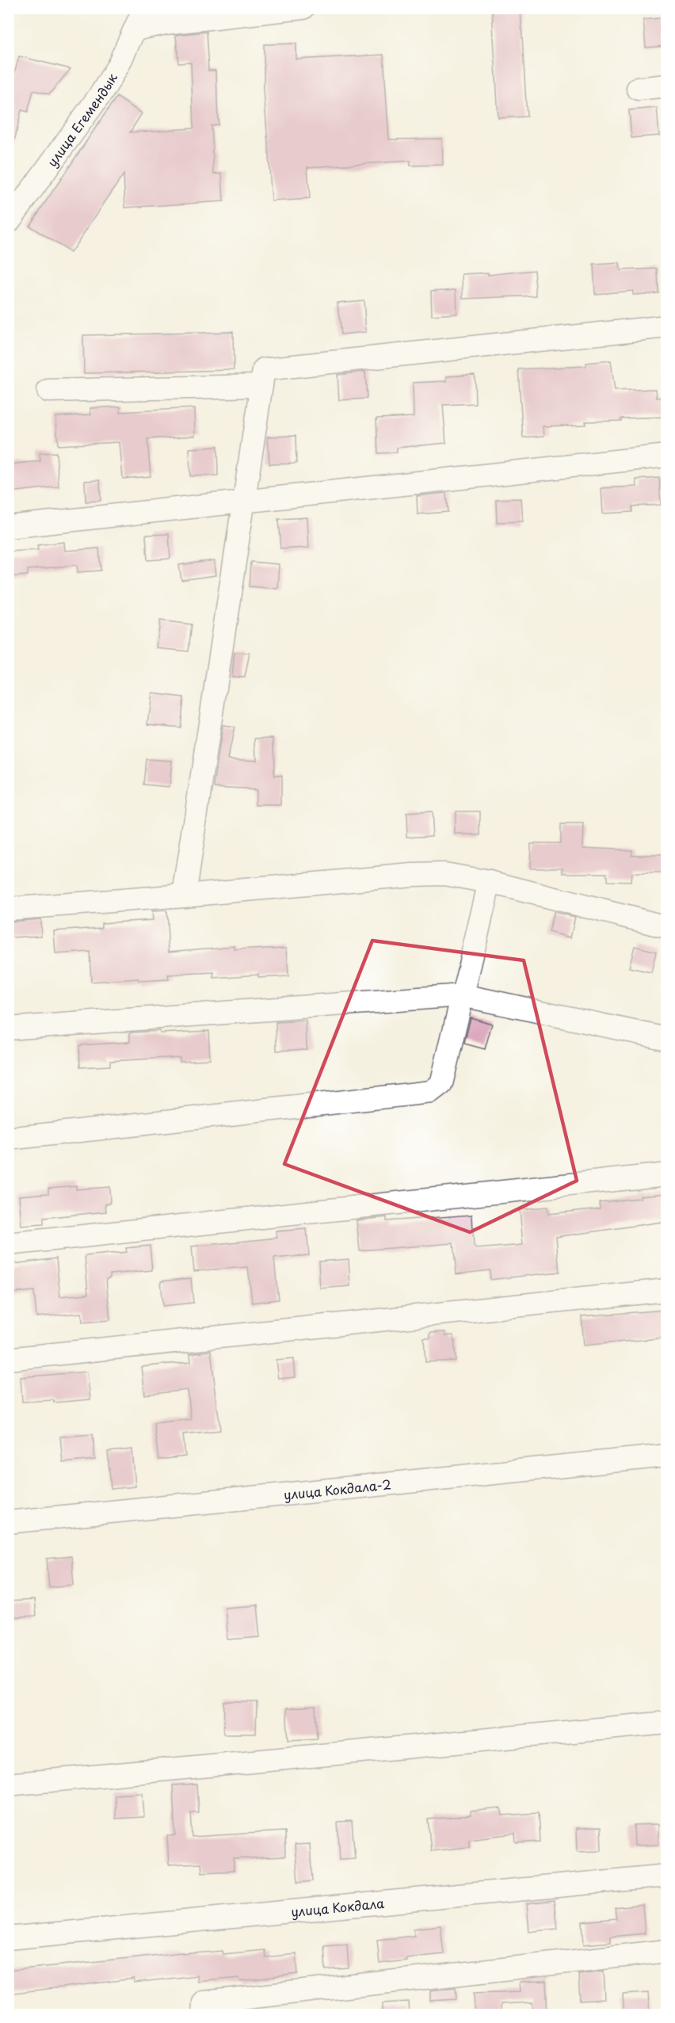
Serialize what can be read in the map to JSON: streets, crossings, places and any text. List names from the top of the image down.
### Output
{
  "streets": {
    "street": ["улица Егемендык", "улица Кокдала-2", "улица Кокдала"]
  }
}
